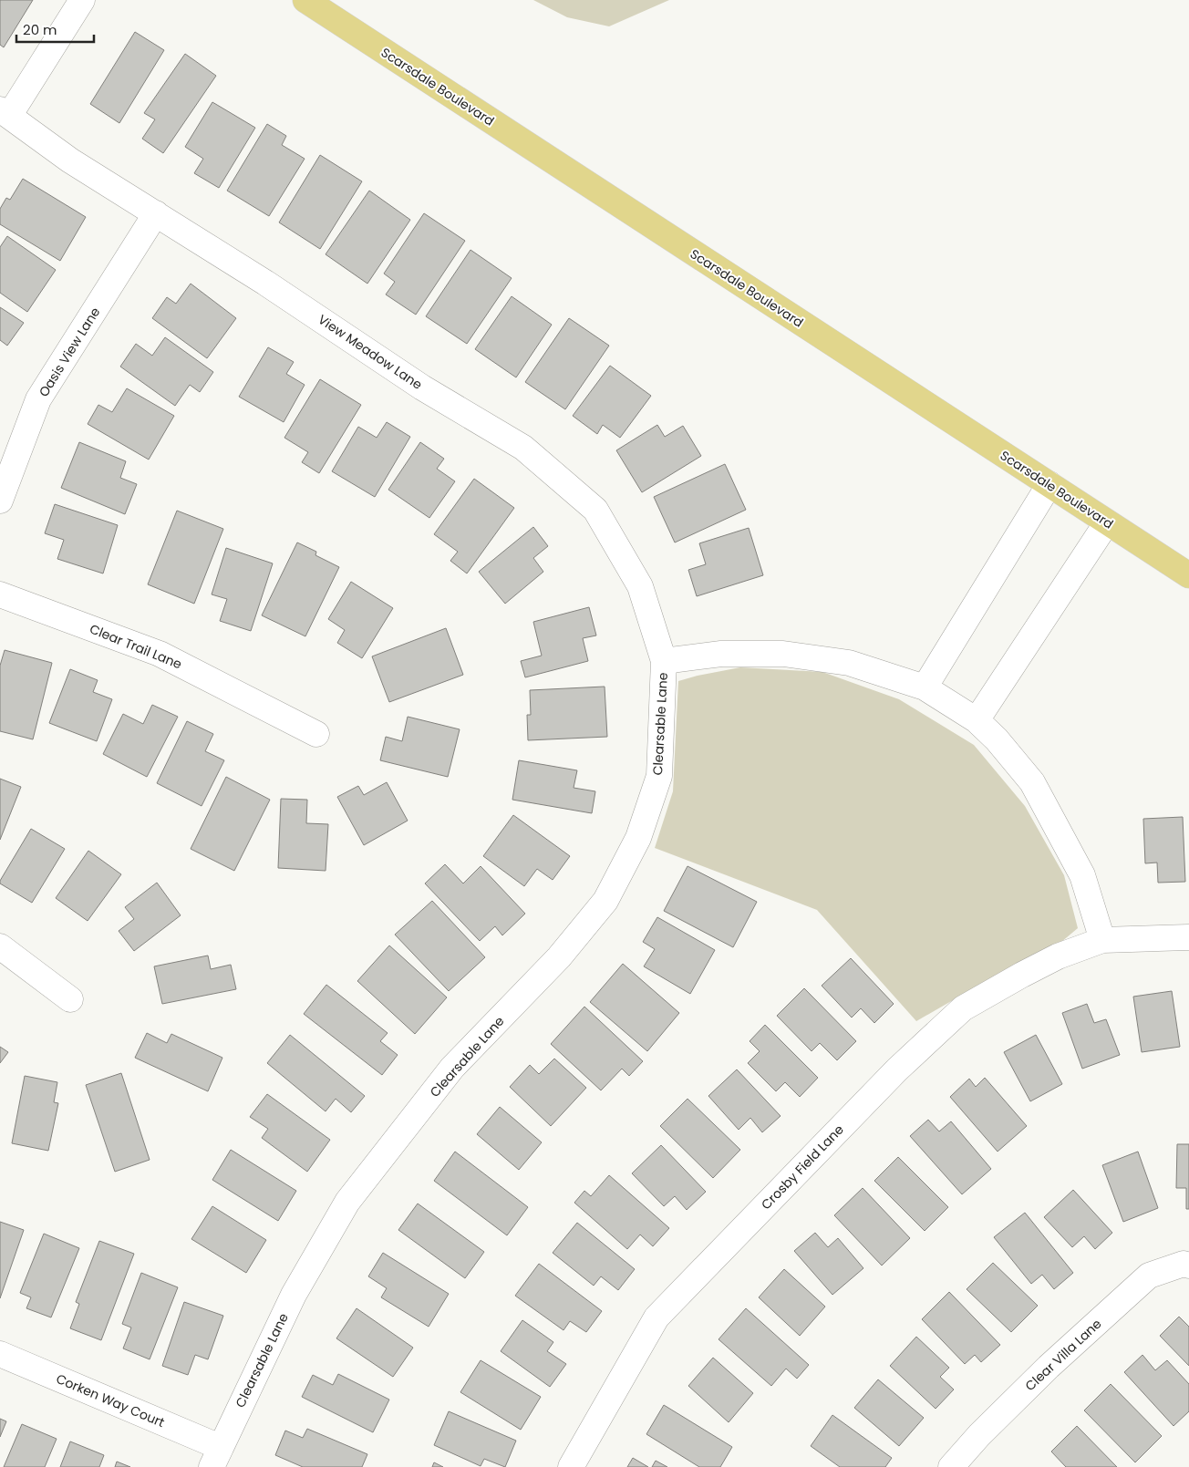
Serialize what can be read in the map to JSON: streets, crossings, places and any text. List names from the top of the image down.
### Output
{
  "streets": {
    "main road": ["Scarsdale Boulevard"],
    "street": [
      "Oasis View Lane",
      "View Meadow Lane",
      "Clear Trail Lane",
      "Clearsable Lane",
      "Crosby Field Lane",
      "Clear Villa Lane",
      "Corken Way Court"
    ]
  },
  "crossings": [
    ["Oasis View Lane", "View Meadow Lane"],
    ["View Meadow Lane", "Clearsable Lane"],
    ["Clearsable Lane", "Corken Way Court"]
  ],
  "scale_bar": "20 m"
}
